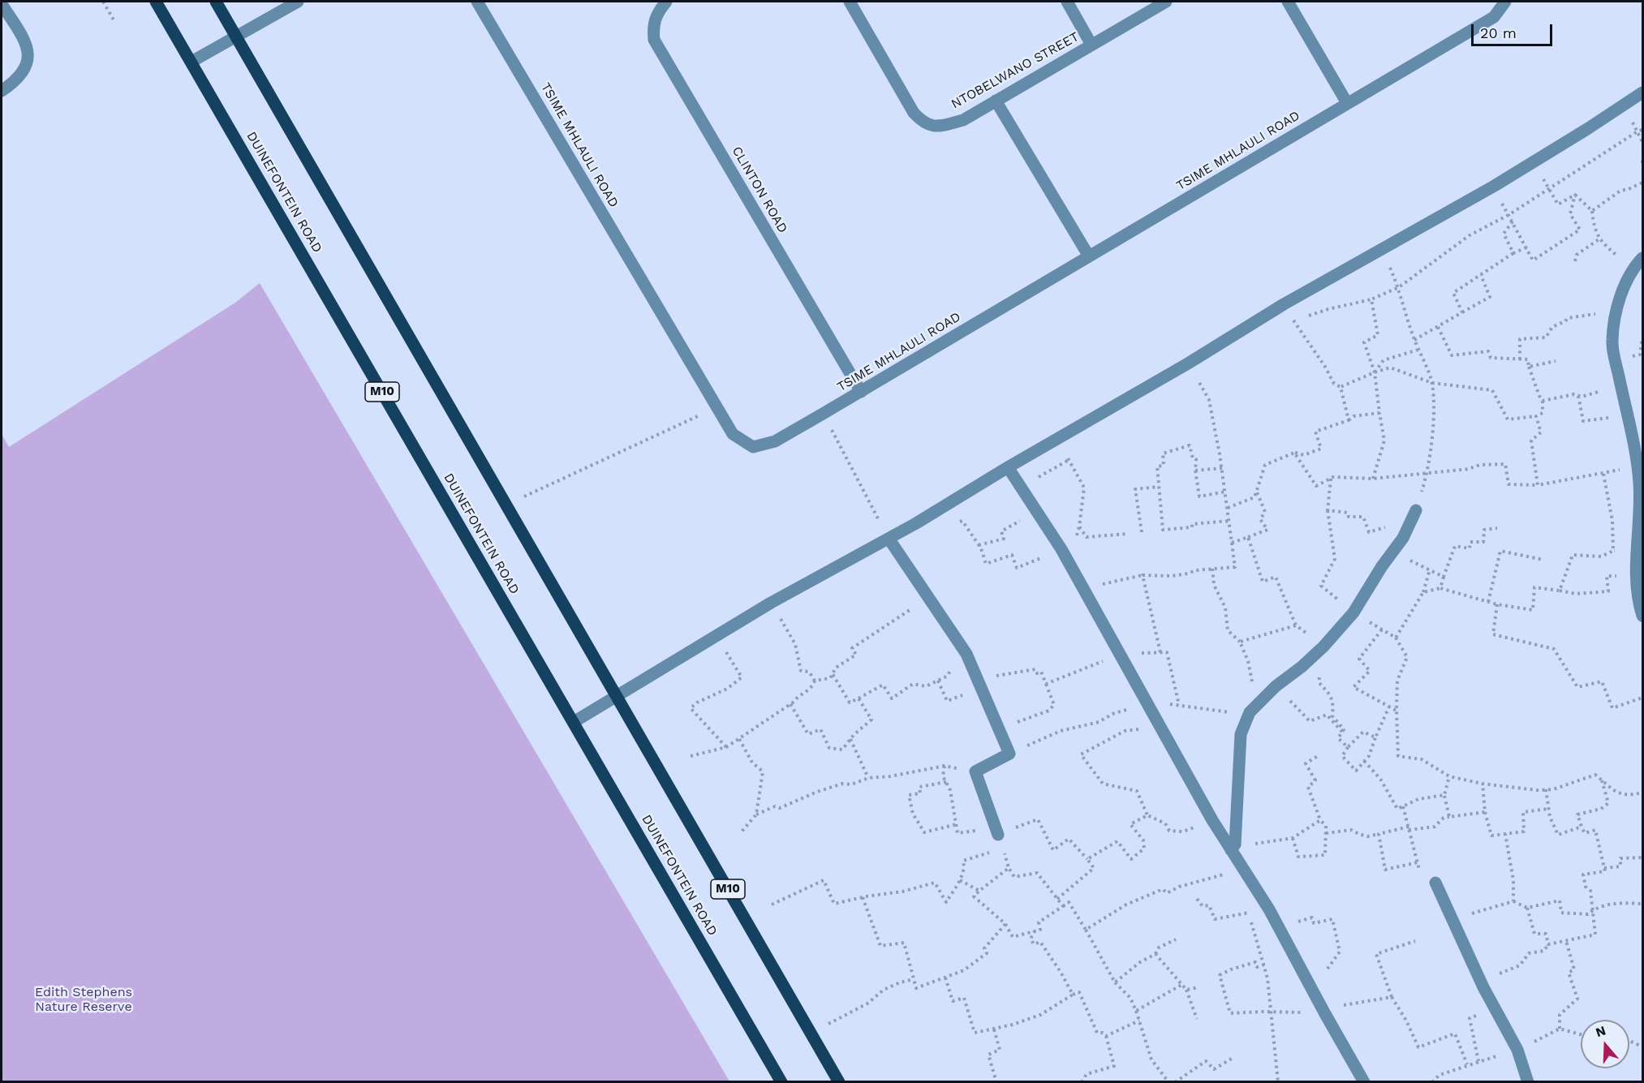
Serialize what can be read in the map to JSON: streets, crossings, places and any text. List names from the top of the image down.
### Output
{
  "streets": {
    "main road": ["DUINEFONTEIN ROAD", "M10"],
    "street": ["NTOBELWANO STREET", "TSIME MHLAULI ROAD", "CLINTON ROAD"]
  },
  "crossings": [
    ["TSIME MHLAULI ROAD", "CLINTON ROAD"]
  ],
  "parks": ["Edith Stephens Nature Reserve"],
  "scale_bar": "20 m",
  "north": "top"
}
